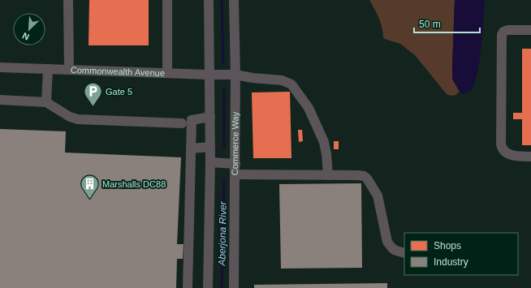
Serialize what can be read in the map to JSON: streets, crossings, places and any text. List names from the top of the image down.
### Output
{
  "streets": {
    "street": ["Commonwealth Avenue", "Commerce Way"]
  },
  "crossings": [
    ["Commonwealth Avenue", "Commerce Way"]
  ],
  "water": ["Aberjona River"],
  "places": {
    "parking": ["Gate 5"],
    "building": ["Marshalls DC88"]
  },
  "legend": ["Shops", "Industry"],
  "scale_bar": "50 m",
  "north": "bottom left"
}
